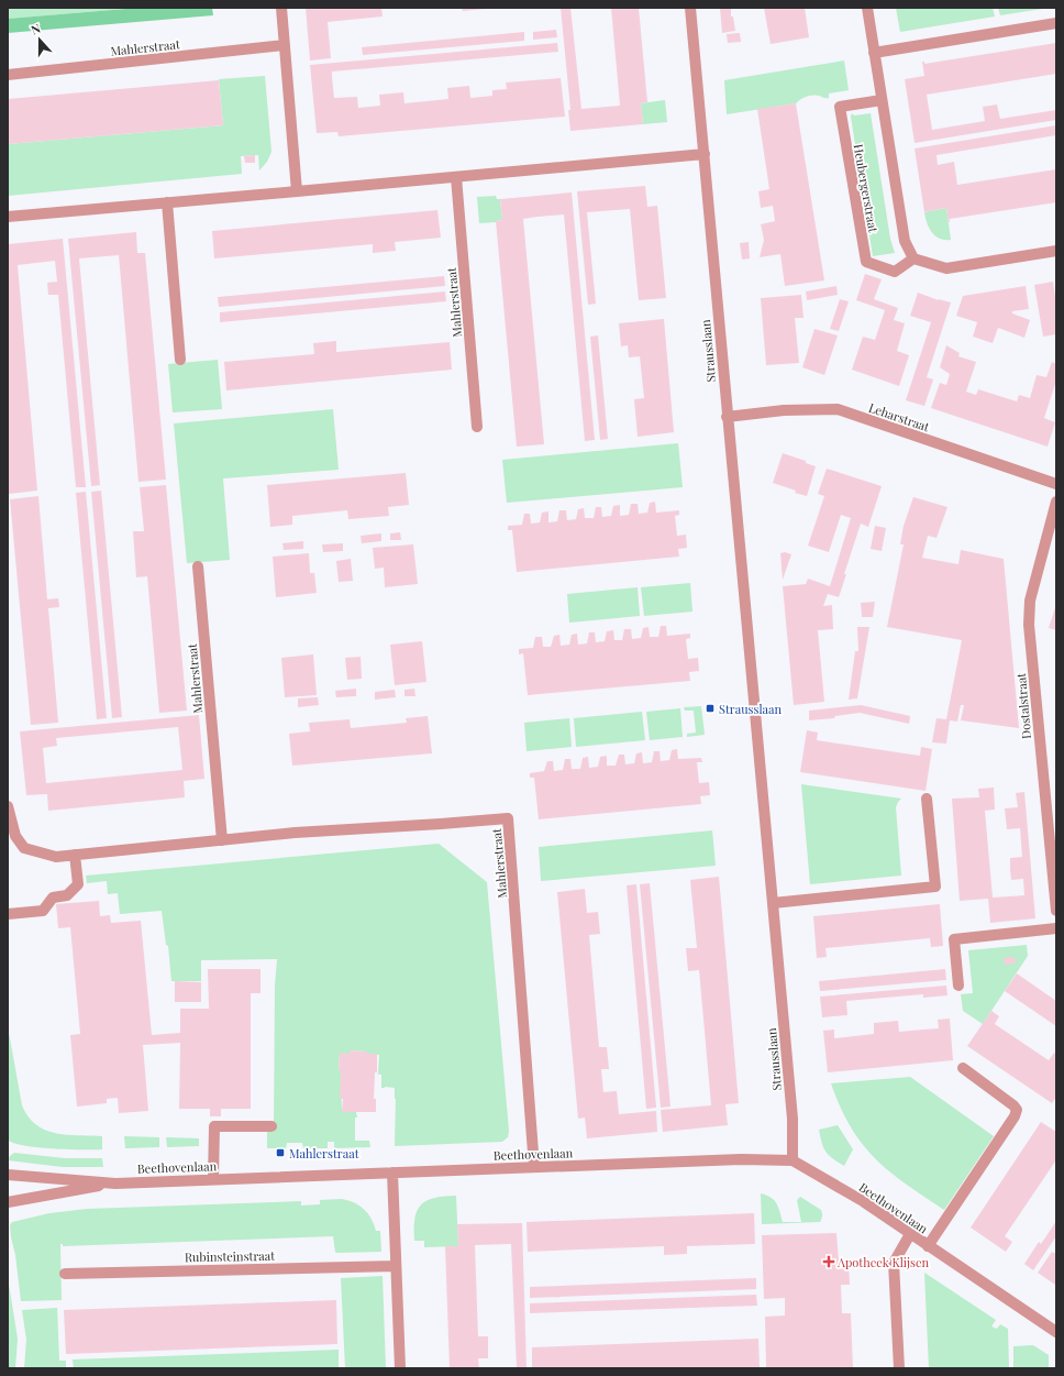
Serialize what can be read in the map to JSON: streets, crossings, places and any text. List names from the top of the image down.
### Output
{
  "streets": {
    "street": [
      "Mahlerstraat",
      "Heubergerstraat",
      "Strausslaan",
      "Leharstraat",
      "Dostalstraat",
      "Beethovenlaan",
      "Rubinsteinstraat"
    ]
  },
  "crossings": [
    ["Mahlerstraat", "Beethovenlaan"],
    ["Strausslaan", "Leharstraat"],
    ["Strausslaan", "Beethovenlaan"]
  ],
  "places": {
    "transit": ["Strausslaan", "Mahlerstraat"],
    "health": ["Apotheek Klijsen"]
  },
  "north": "top"
}
